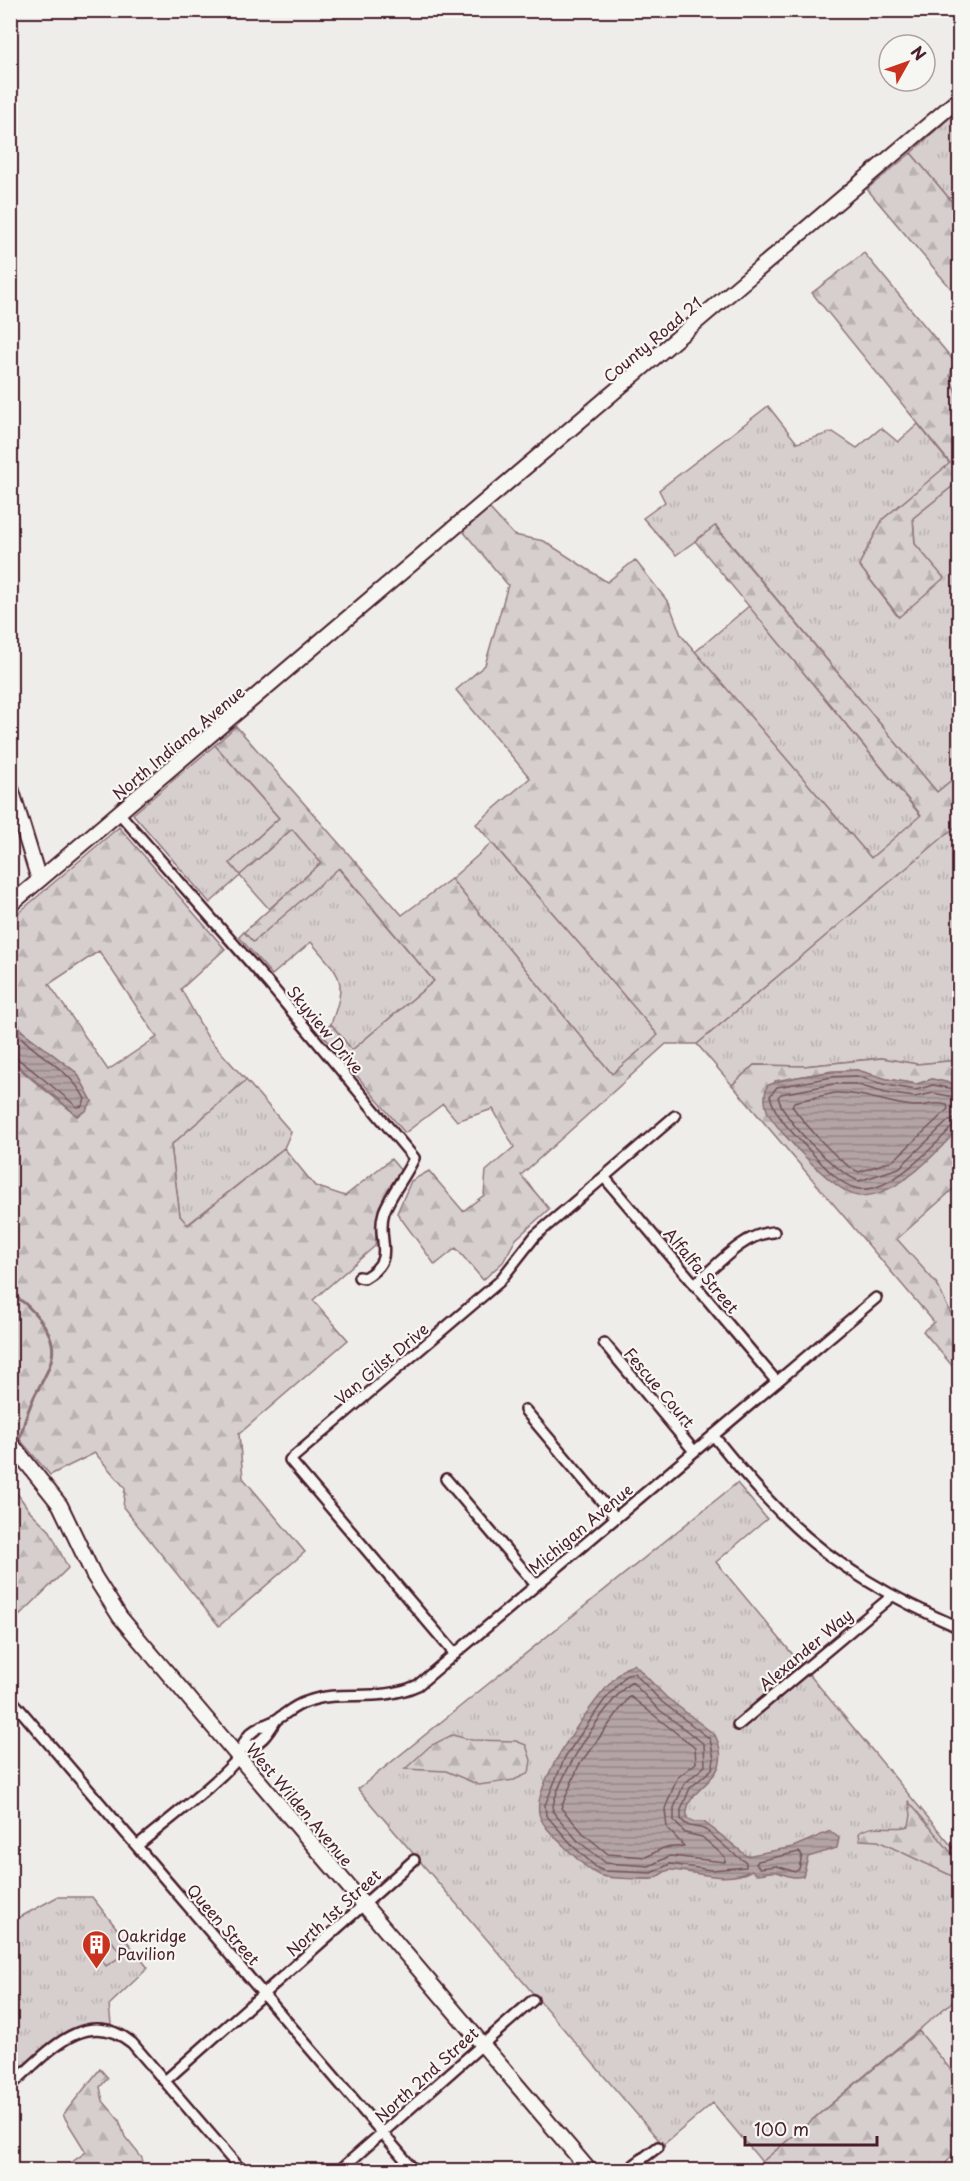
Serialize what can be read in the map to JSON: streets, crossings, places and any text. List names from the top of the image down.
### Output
{
  "streets": {
    "street": [
      "County Road 21",
      "North Indiana Avenue",
      "Skyview Drive",
      "Alfalfa Street",
      "Van Gilst Drive",
      "Fescue Court",
      "Michigan Avenue",
      "Alexander Way",
      "West Wilden Avenue",
      "North 1st Street",
      "Queen Street",
      "North 2nd Street"
    ]
  },
  "crossings": [
    ["County Road 21", "North Indiana Avenue"],
    ["North Indiana Avenue", "Skyview Drive"],
    ["Alfalfa Street", "Van Gilst Drive"],
    ["Alfalfa Street", "Michigan Avenue"],
    ["Van Gilst Drive", "Michigan Avenue"],
    ["Fescue Court", "Michigan Avenue"],
    ["Michigan Avenue", "West Wilden Avenue"],
    ["Michigan Avenue", "Queen Street"],
    ["West Wilden Avenue", "North 1st Street"],
    ["West Wilden Avenue", "North 2nd Street"],
    ["North 1st Street", "Queen Street"],
    ["Queen Street", "North 2nd Street"]
  ],
  "places": {
    "building": ["Oakridge Pavilion"]
  },
  "scale_bar": "100 m",
  "north": "top right"
}
